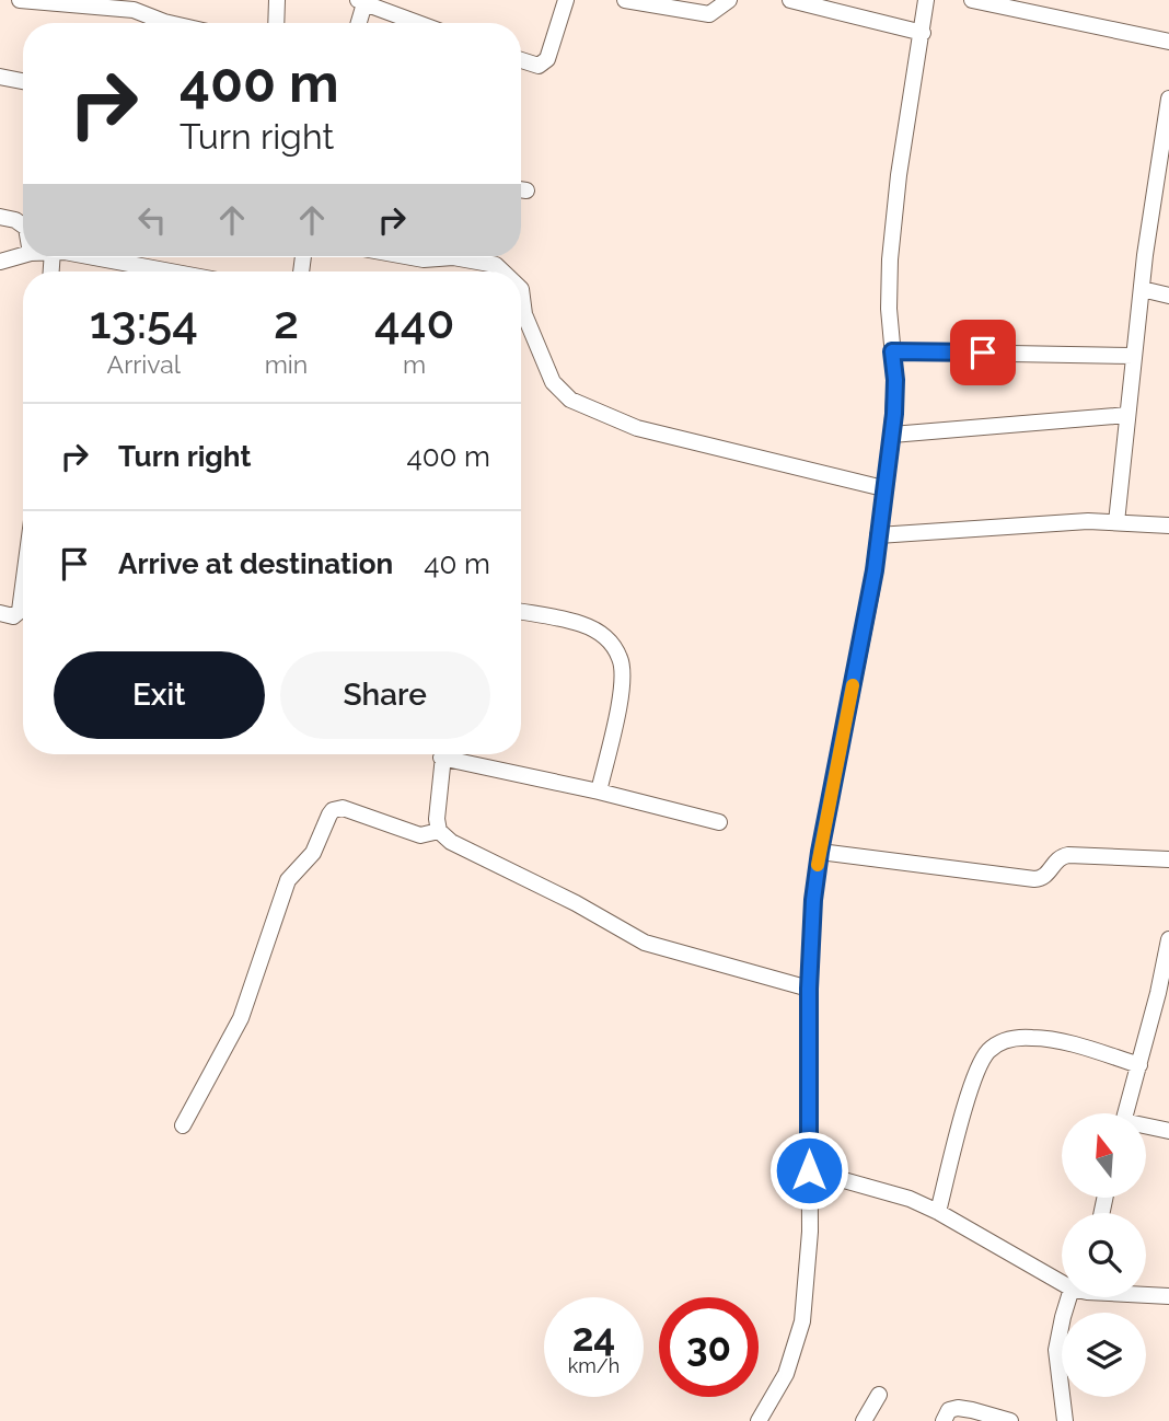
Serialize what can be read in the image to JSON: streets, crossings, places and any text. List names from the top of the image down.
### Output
{
  "north": "top",
  "page": {
    "turn": ["400 m", "Turn right"],
    "eta": [
      "13:54",
      "Arrival",
      "2",
      "min",
      "440",
      "m"
    ],
    "list": [
      {
        "name": "Turn right",
        "value": "400 m"
      },
      {
        "name": "Arrive at destination",
        "value": "40 m"
      }
    ],
    "buttons": ["Exit", "Share"],
    "speed": "24 km/h",
    "limit": "30"
  }
}
